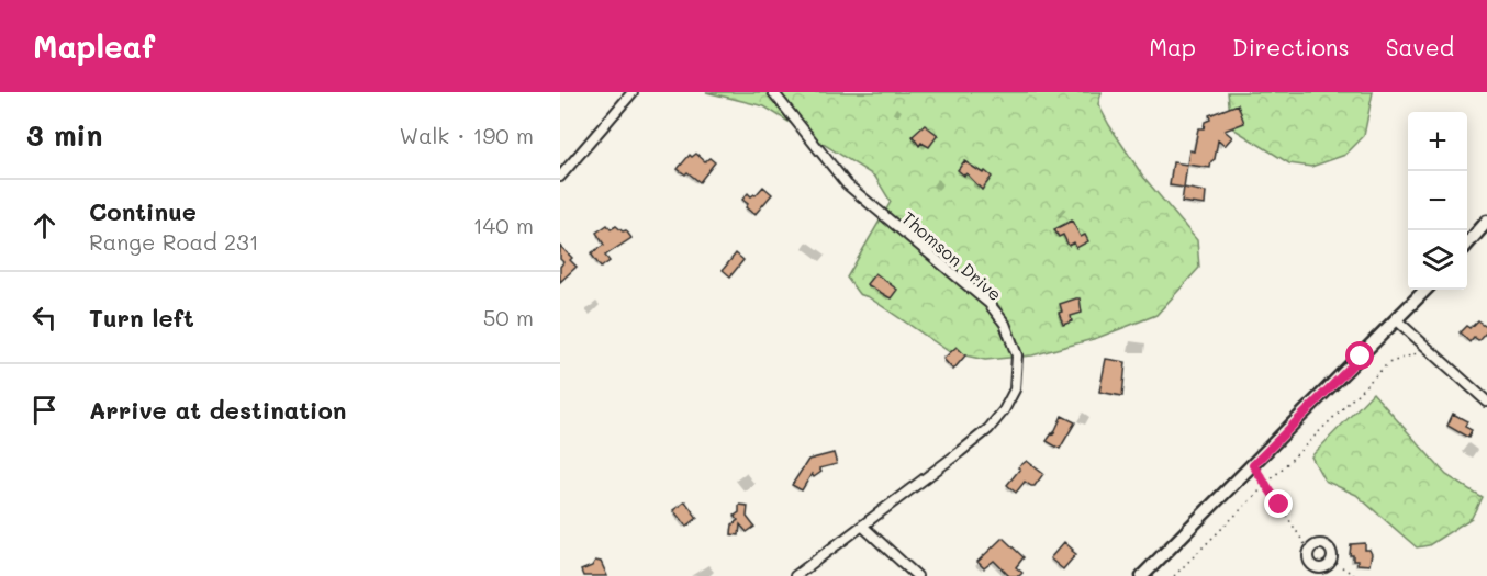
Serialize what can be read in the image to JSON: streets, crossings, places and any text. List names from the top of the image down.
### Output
{
  "streets": {
    "street": ["Thomson Drive"]
  },
  "page": {
    "header": "Mapleaf",
    "nav": ["Map", "Directions", "Saved"],
    "heading": ["3 min", "Walk · 190 m"],
    "map_buttons": ["+", "−"],
    "list": [
      ["Continue", "Range Road 231", "140 m"],
      ["Turn left", "50 m"],
      "Arrive at destination"
    ]
  }
}
